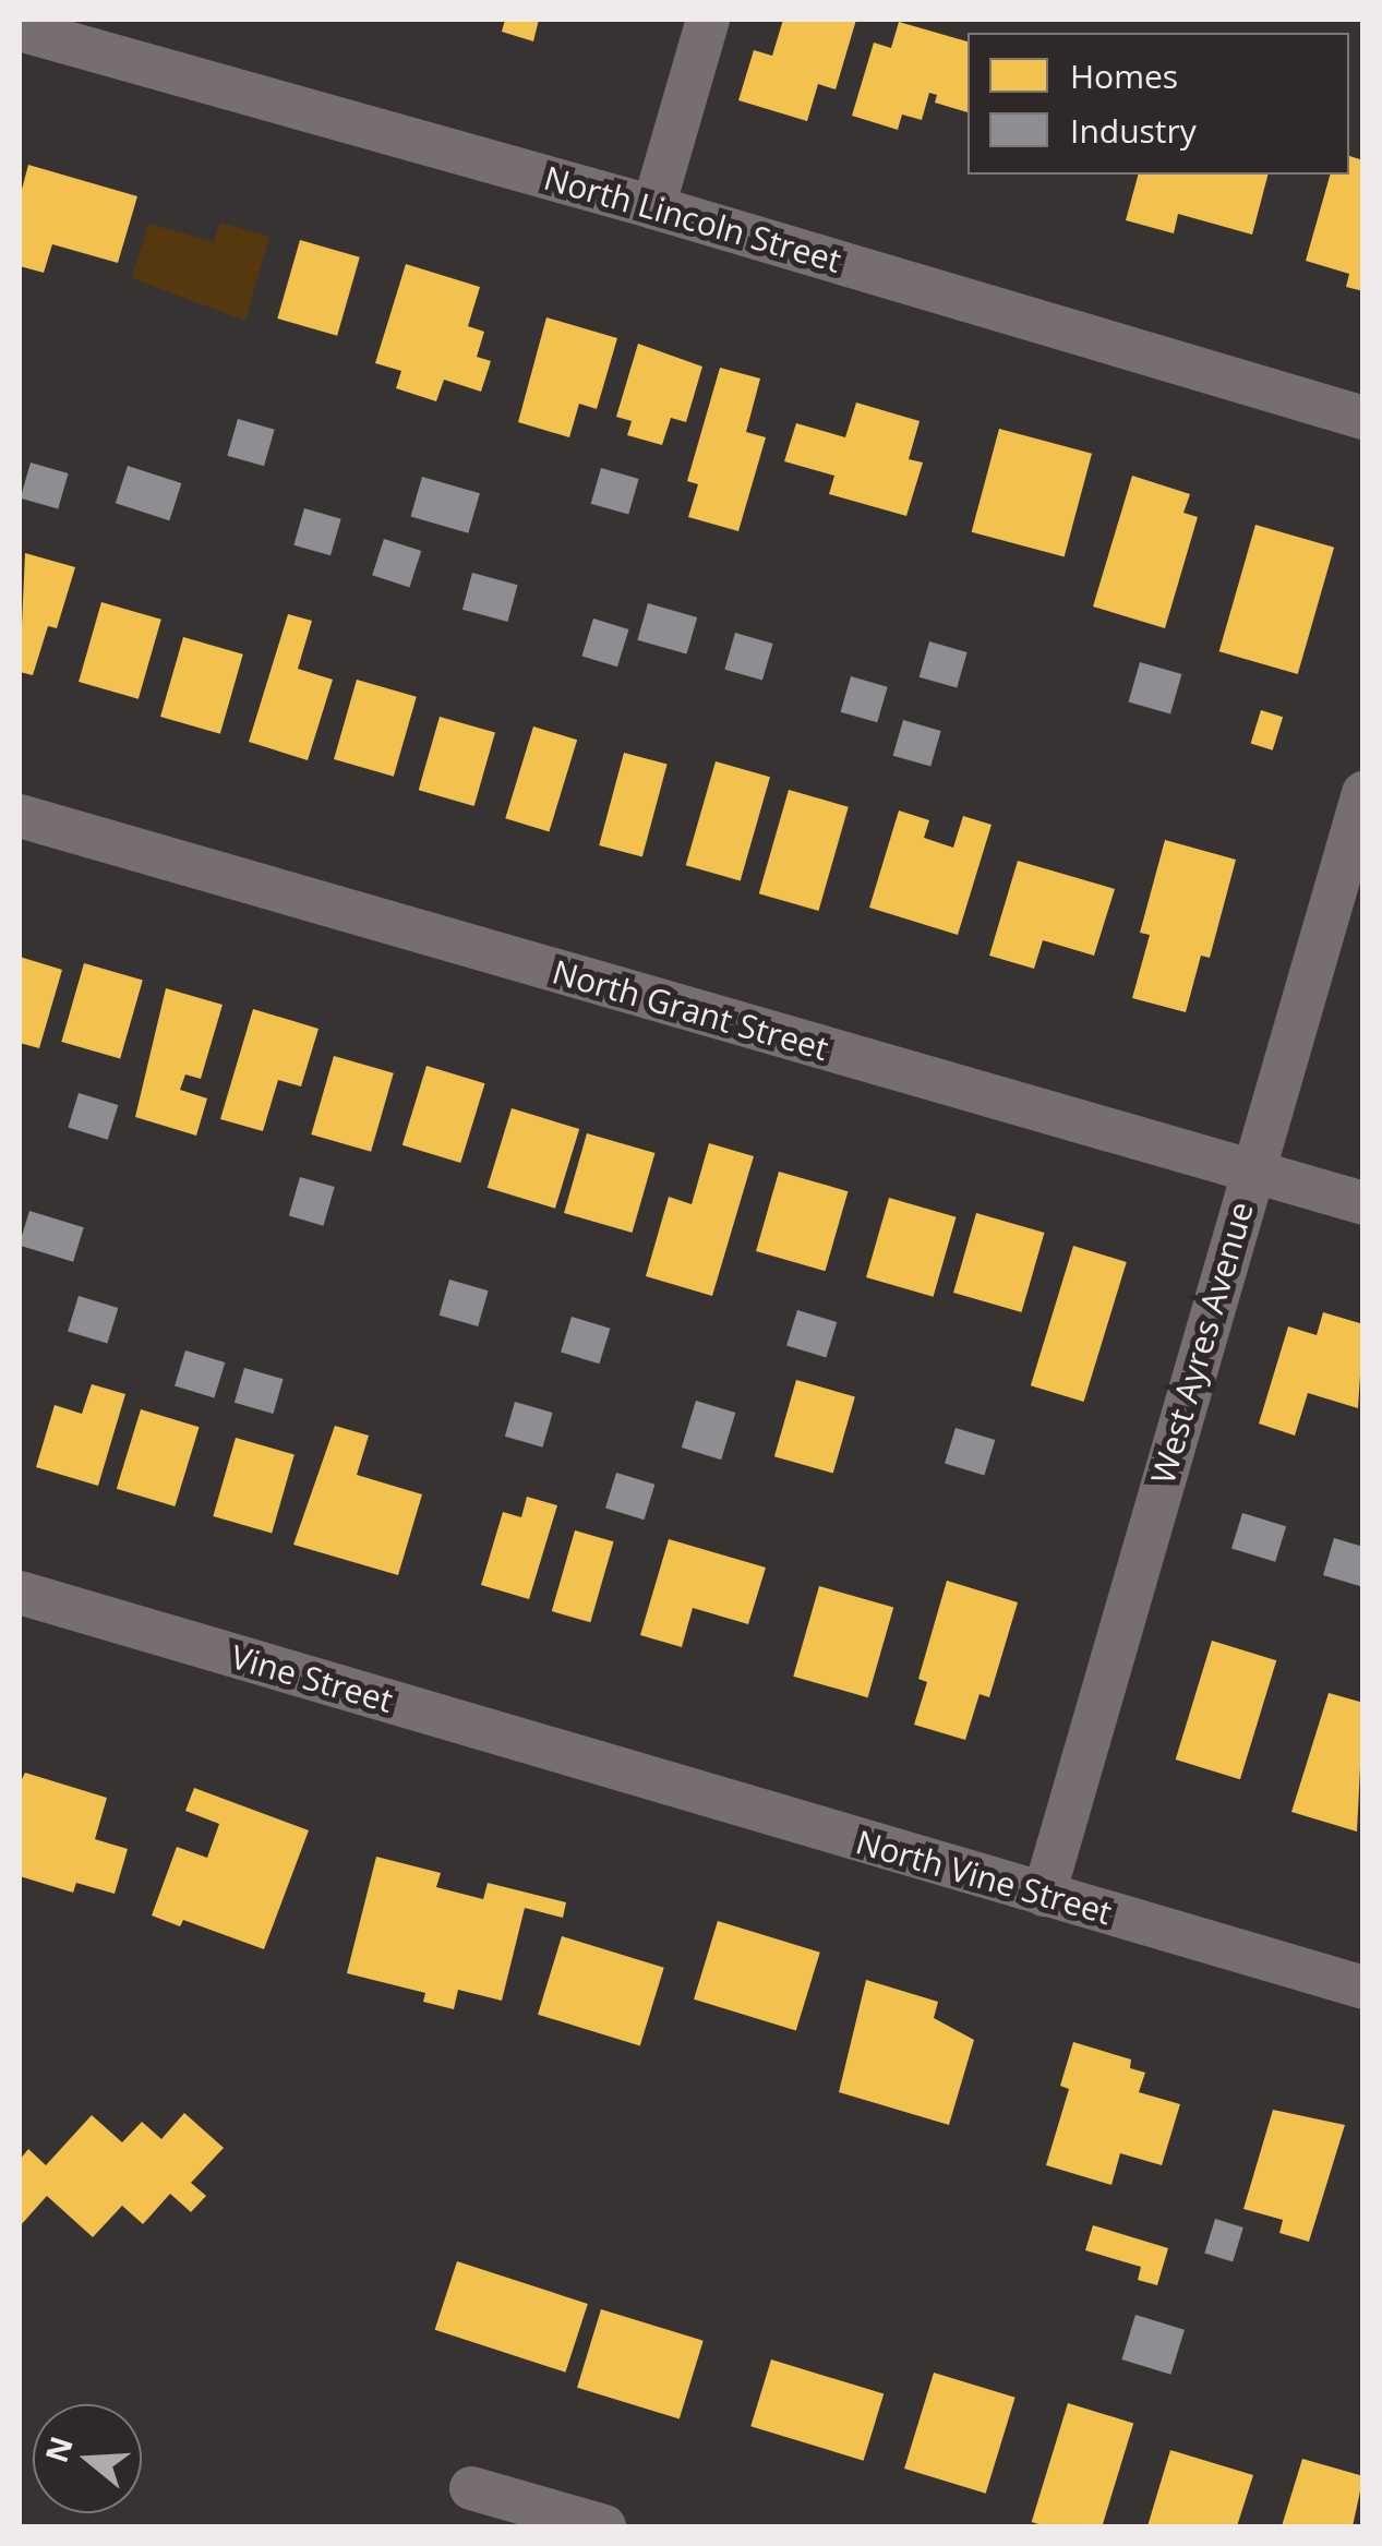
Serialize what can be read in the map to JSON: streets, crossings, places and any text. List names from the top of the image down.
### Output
{
  "streets": {
    "street": [
      "North Lincoln Street",
      "North Grant Street",
      "West Ayres Avenue",
      "Vine Street",
      "North Vine Street"
    ]
  },
  "crossings": [
    ["North Grant Street", "West Ayres Avenue"],
    ["West Ayres Avenue", "North Vine Street"],
    ["Vine Street", "North Vine Street"]
  ],
  "legend": ["Homes", "Industry"],
  "north": "left"
}
